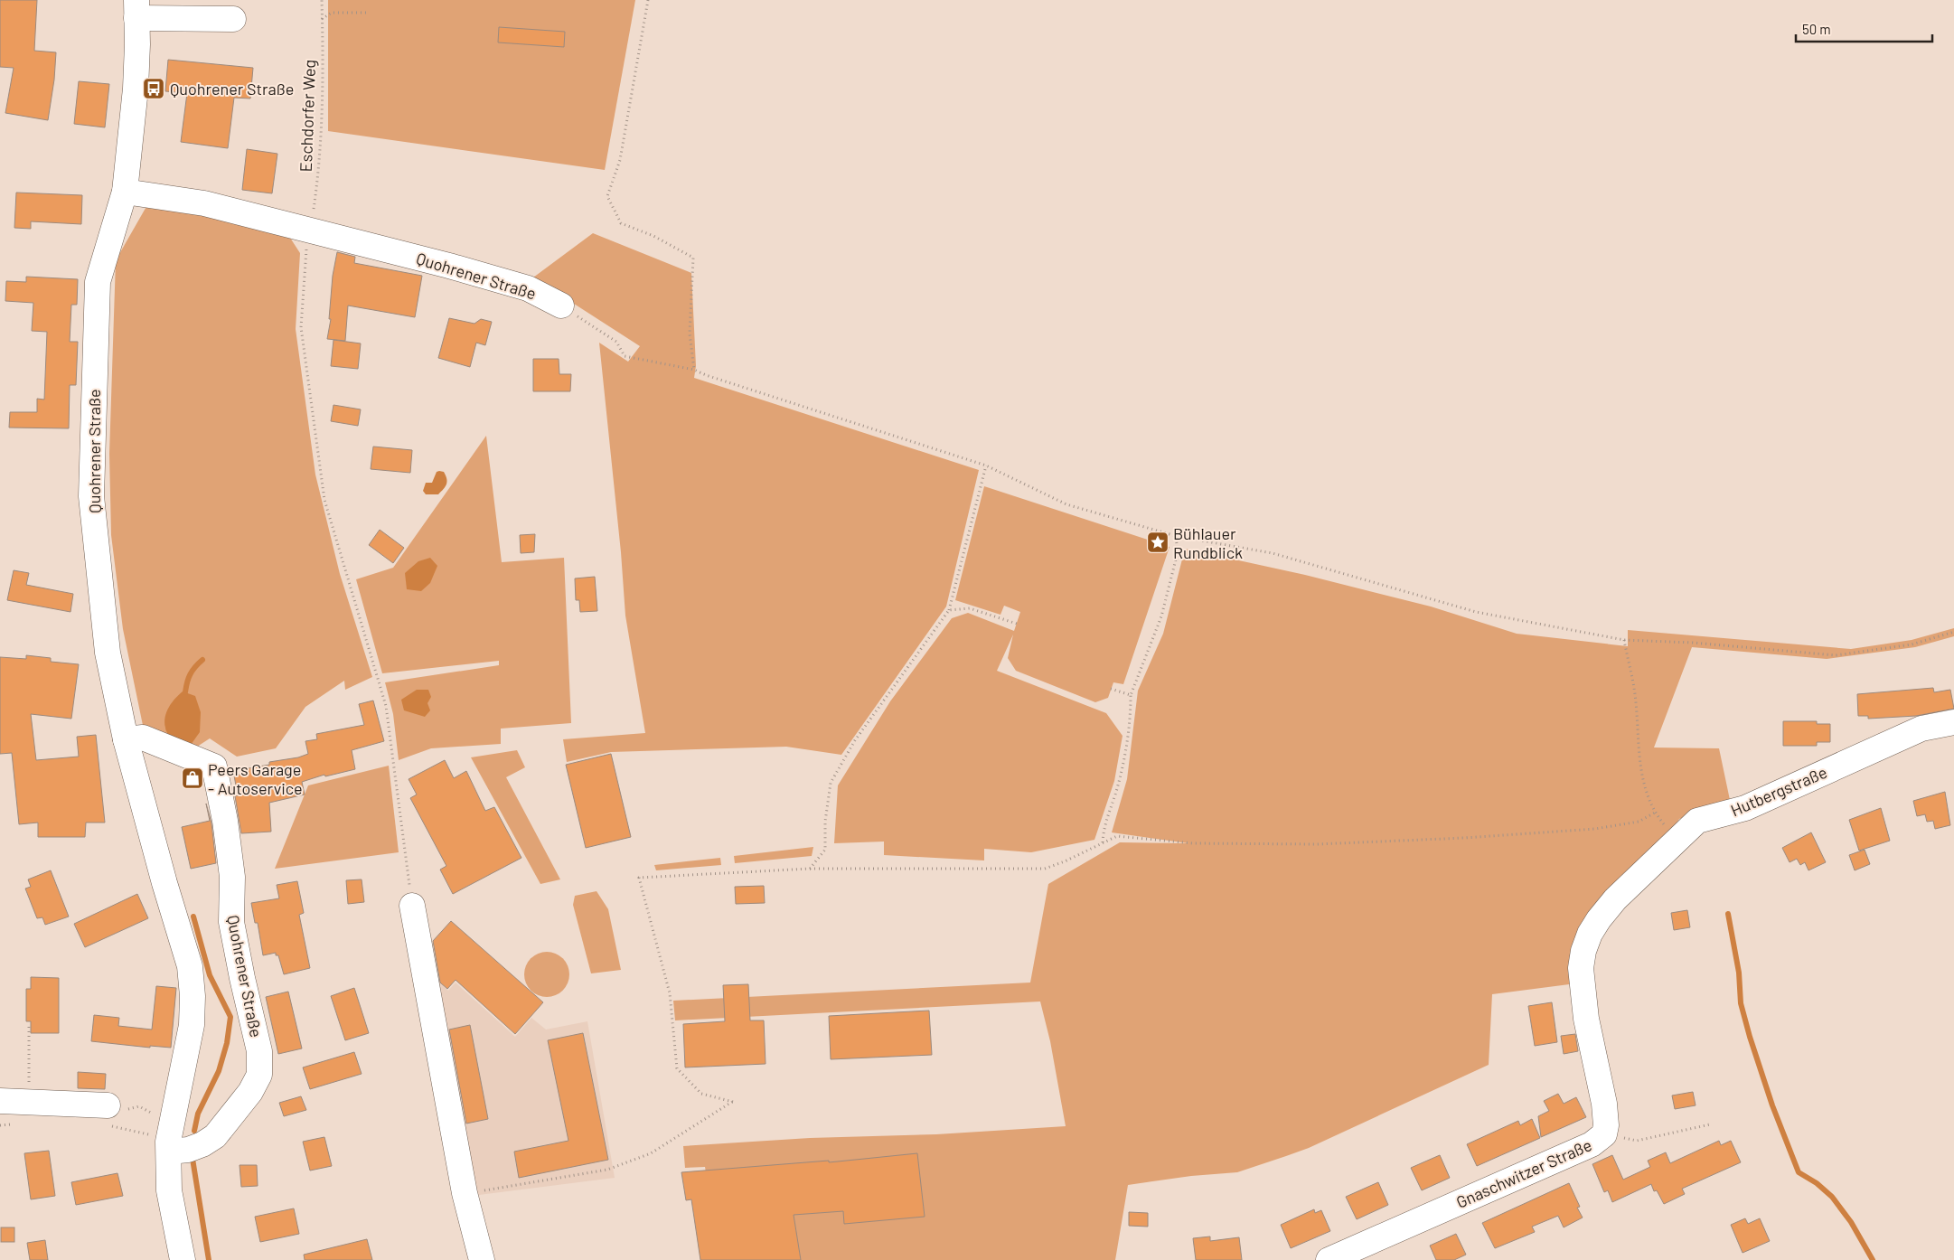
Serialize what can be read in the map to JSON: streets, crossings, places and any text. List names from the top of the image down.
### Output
{
  "streets": {
    "street": ["Quohrener Straße", "Hutbergstraße", "Gnaschwitzer Straße"],
    "path": ["Eschdorfer Weg"]
  },
  "crossings": [
    ["Eschdorfer Weg", "Quohrener Straße"],
    ["Hutbergstraße", "Gnaschwitzer Straße"]
  ],
  "places": {
    "bus stop": ["Quohrener Straße"],
    "place": ["Bühlauer Rundblick"],
    "shop": ["Peers Garage - Autoservice"]
  },
  "scale_bar": "50 m"
}
